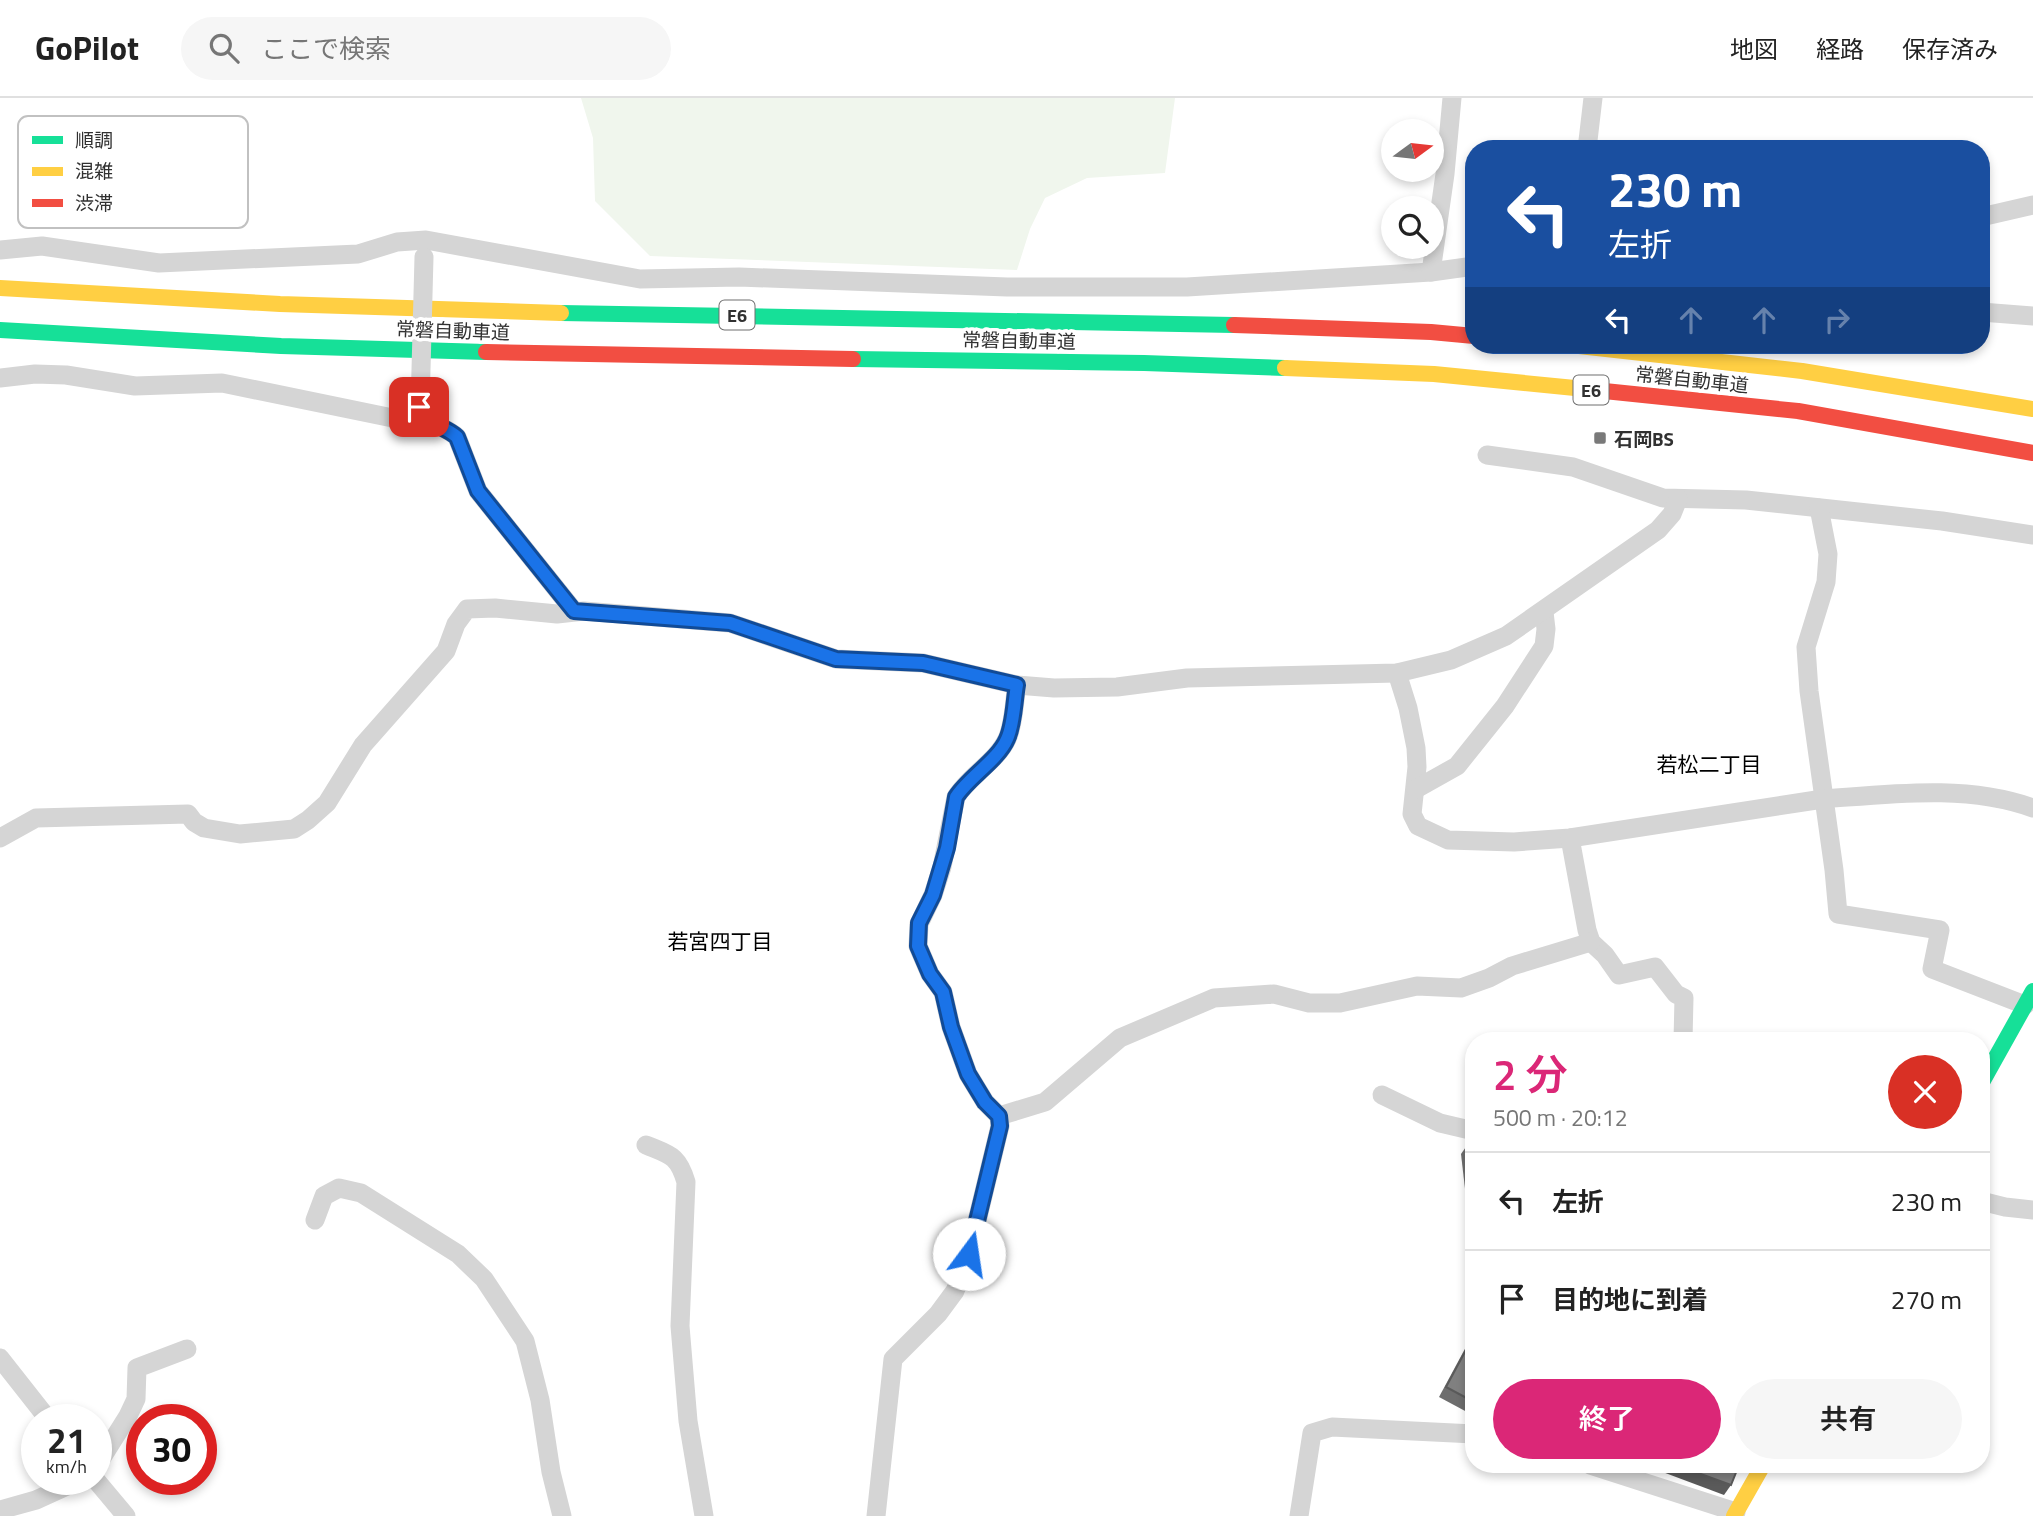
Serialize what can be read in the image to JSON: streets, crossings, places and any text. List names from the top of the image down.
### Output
{
  "streets": {
    "main road": ["E6", "常磐自動車道"]
  },
  "districts": ["若松二丁目", "若宮四丁目"],
  "places": {
    "transit": ["石岡BS"]
  },
  "legend": ["順調", "混雑", "渋滞"],
  "north": "right",
  "page": {
    "header": "GoPilot",
    "search": "ここで検索",
    "nav": ["地図", "経路", "保存済み"],
    "turn": ["230 m", "左折"],
    "heading": ["2 分", "500 m · 20:12"],
    "list": [
      {
        "name": "左折",
        "value": "230 m"
      },
      {
        "name": "目的地に到着",
        "value": "270 m"
      }
    ],
    "buttons": ["終了", "共有"],
    "speed": "21 km/h",
    "limit": "30"
  }
}
